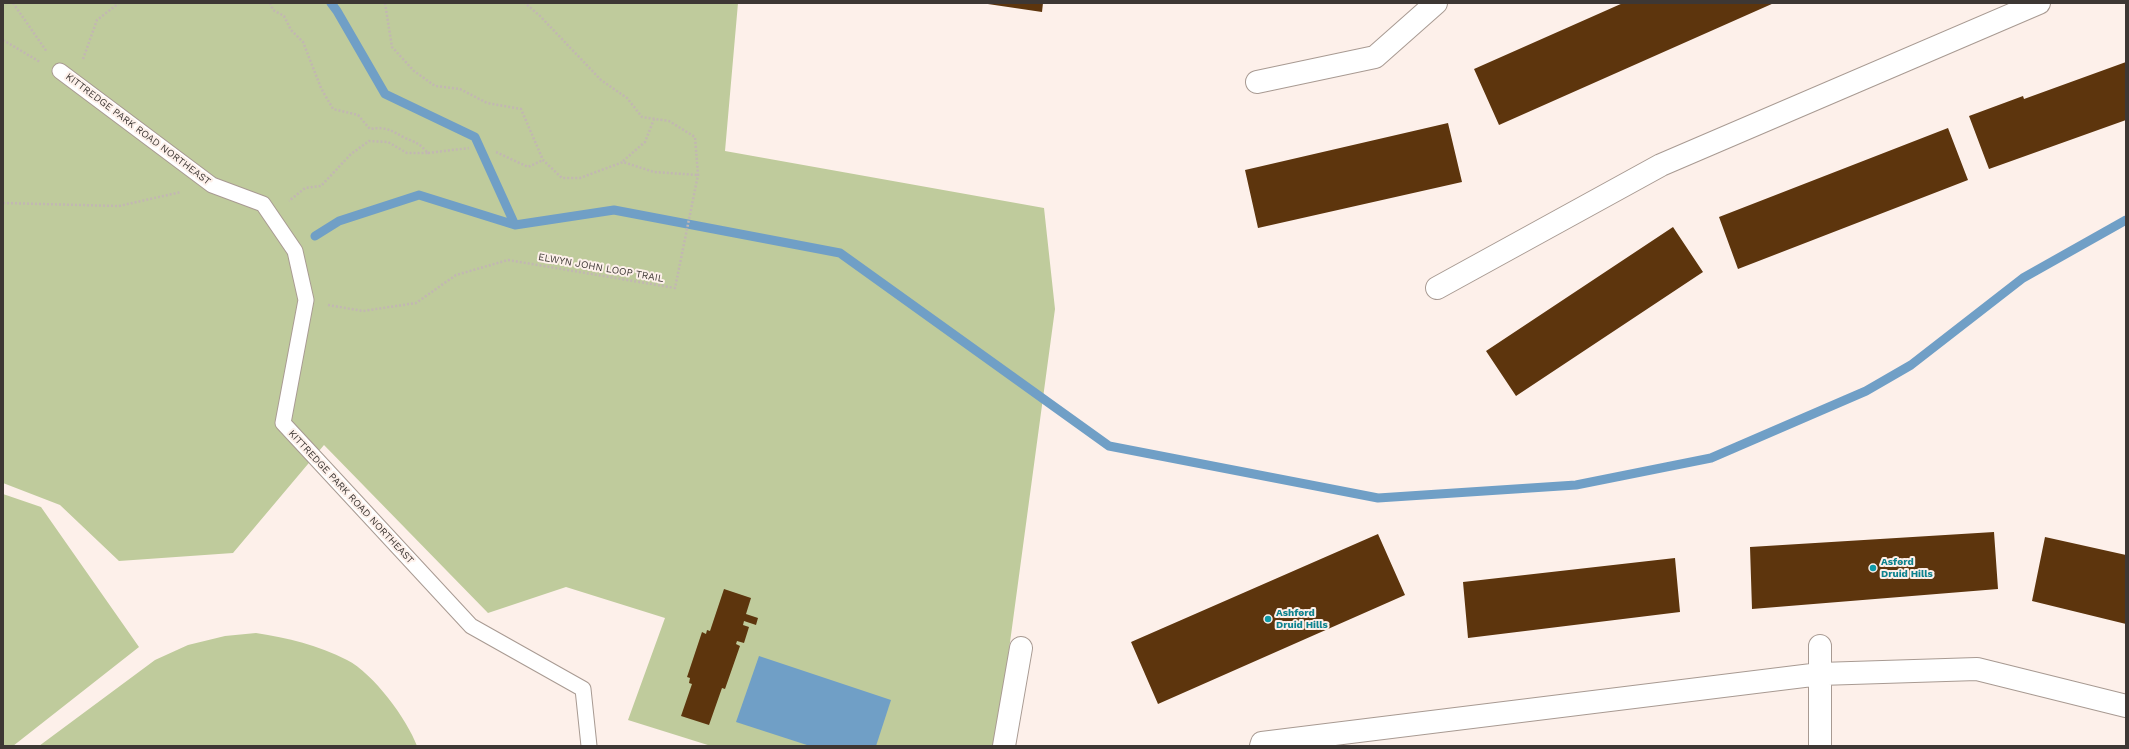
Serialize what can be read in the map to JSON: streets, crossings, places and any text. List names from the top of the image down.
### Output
{
  "streets": {
    "lane": ["KITTREDGE PARK ROAD NORTHEAST"],
    "path": ["ELWYN JOHN LOOP TRAIL"]
  },
  "crossings": [
    ["KITTREDGE PARK ROAD NORTHEAST", "ELWYN JOHN LOOP TRAIL"]
  ],
  "places": ["Asford Druid Hills", "Ashford Druid Hills"]
}
